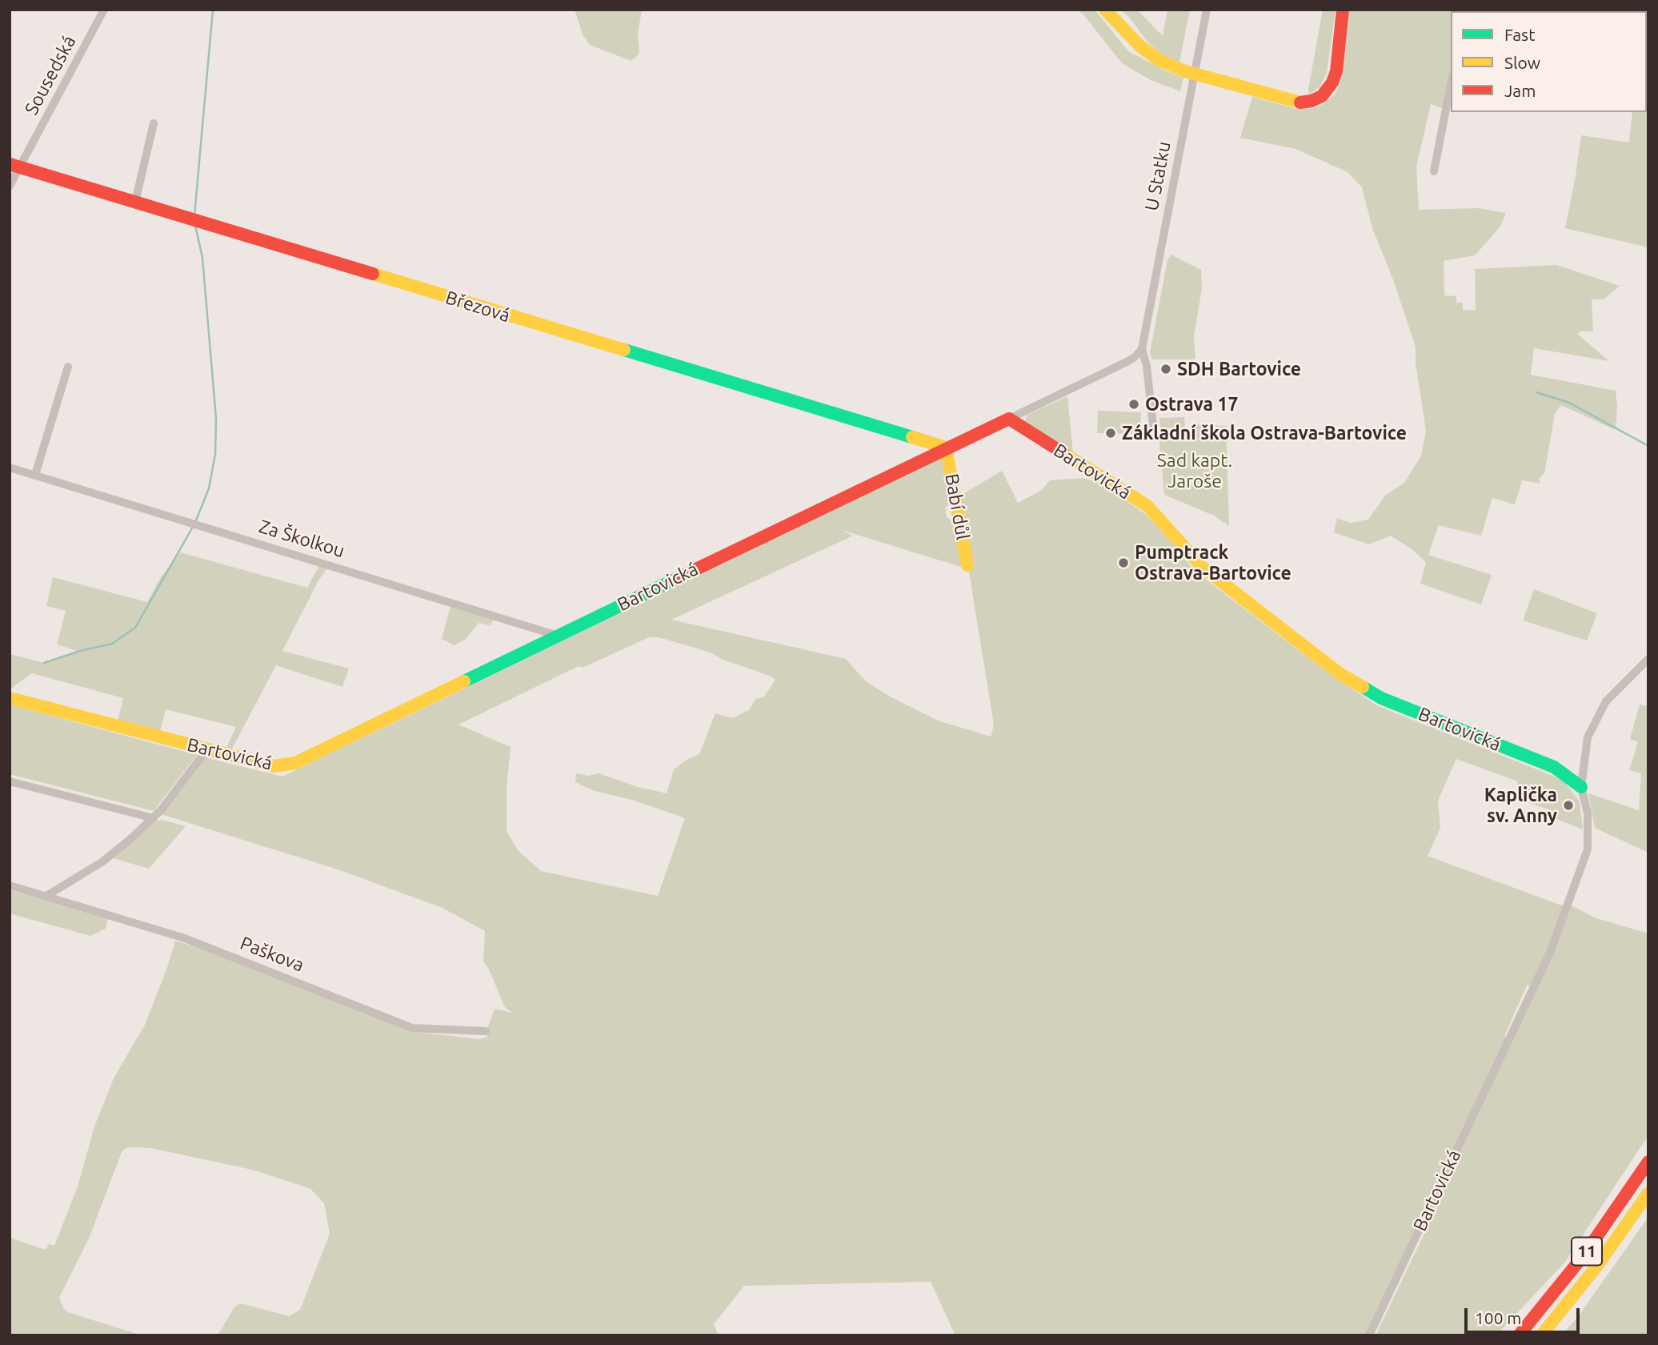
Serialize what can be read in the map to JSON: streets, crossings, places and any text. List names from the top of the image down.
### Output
{
  "streets": {
    "main road": [
      "Březová",
      "Bartovická",
      "Babí důl",
      "11"
    ],
    "street": [
      "Sousedská",
      "U Statku",
      "Za Školkou",
      "Paškova"
    ]
  },
  "crossings": [
    ["Sousedská", "Březová"],
    ["Březová", "Bartovická"],
    ["Březová", "Babí důl"],
    ["Bartovická", "Babí důl"],
    ["Bartovická", "Za Školkou"]
  ],
  "parks": ["Sad kapt. Jaroše"],
  "places": [
    "SDH Bartovice",
    "Ostrava 17",
    "Základní škola Ostrava-Bartovice",
    "Pumptrack Ostrava-Bartovice",
    "Kaplička sv. Anny"
  ],
  "legend": ["Fast", "Slow", "Jam"],
  "scale_bar": "100 m"
}
